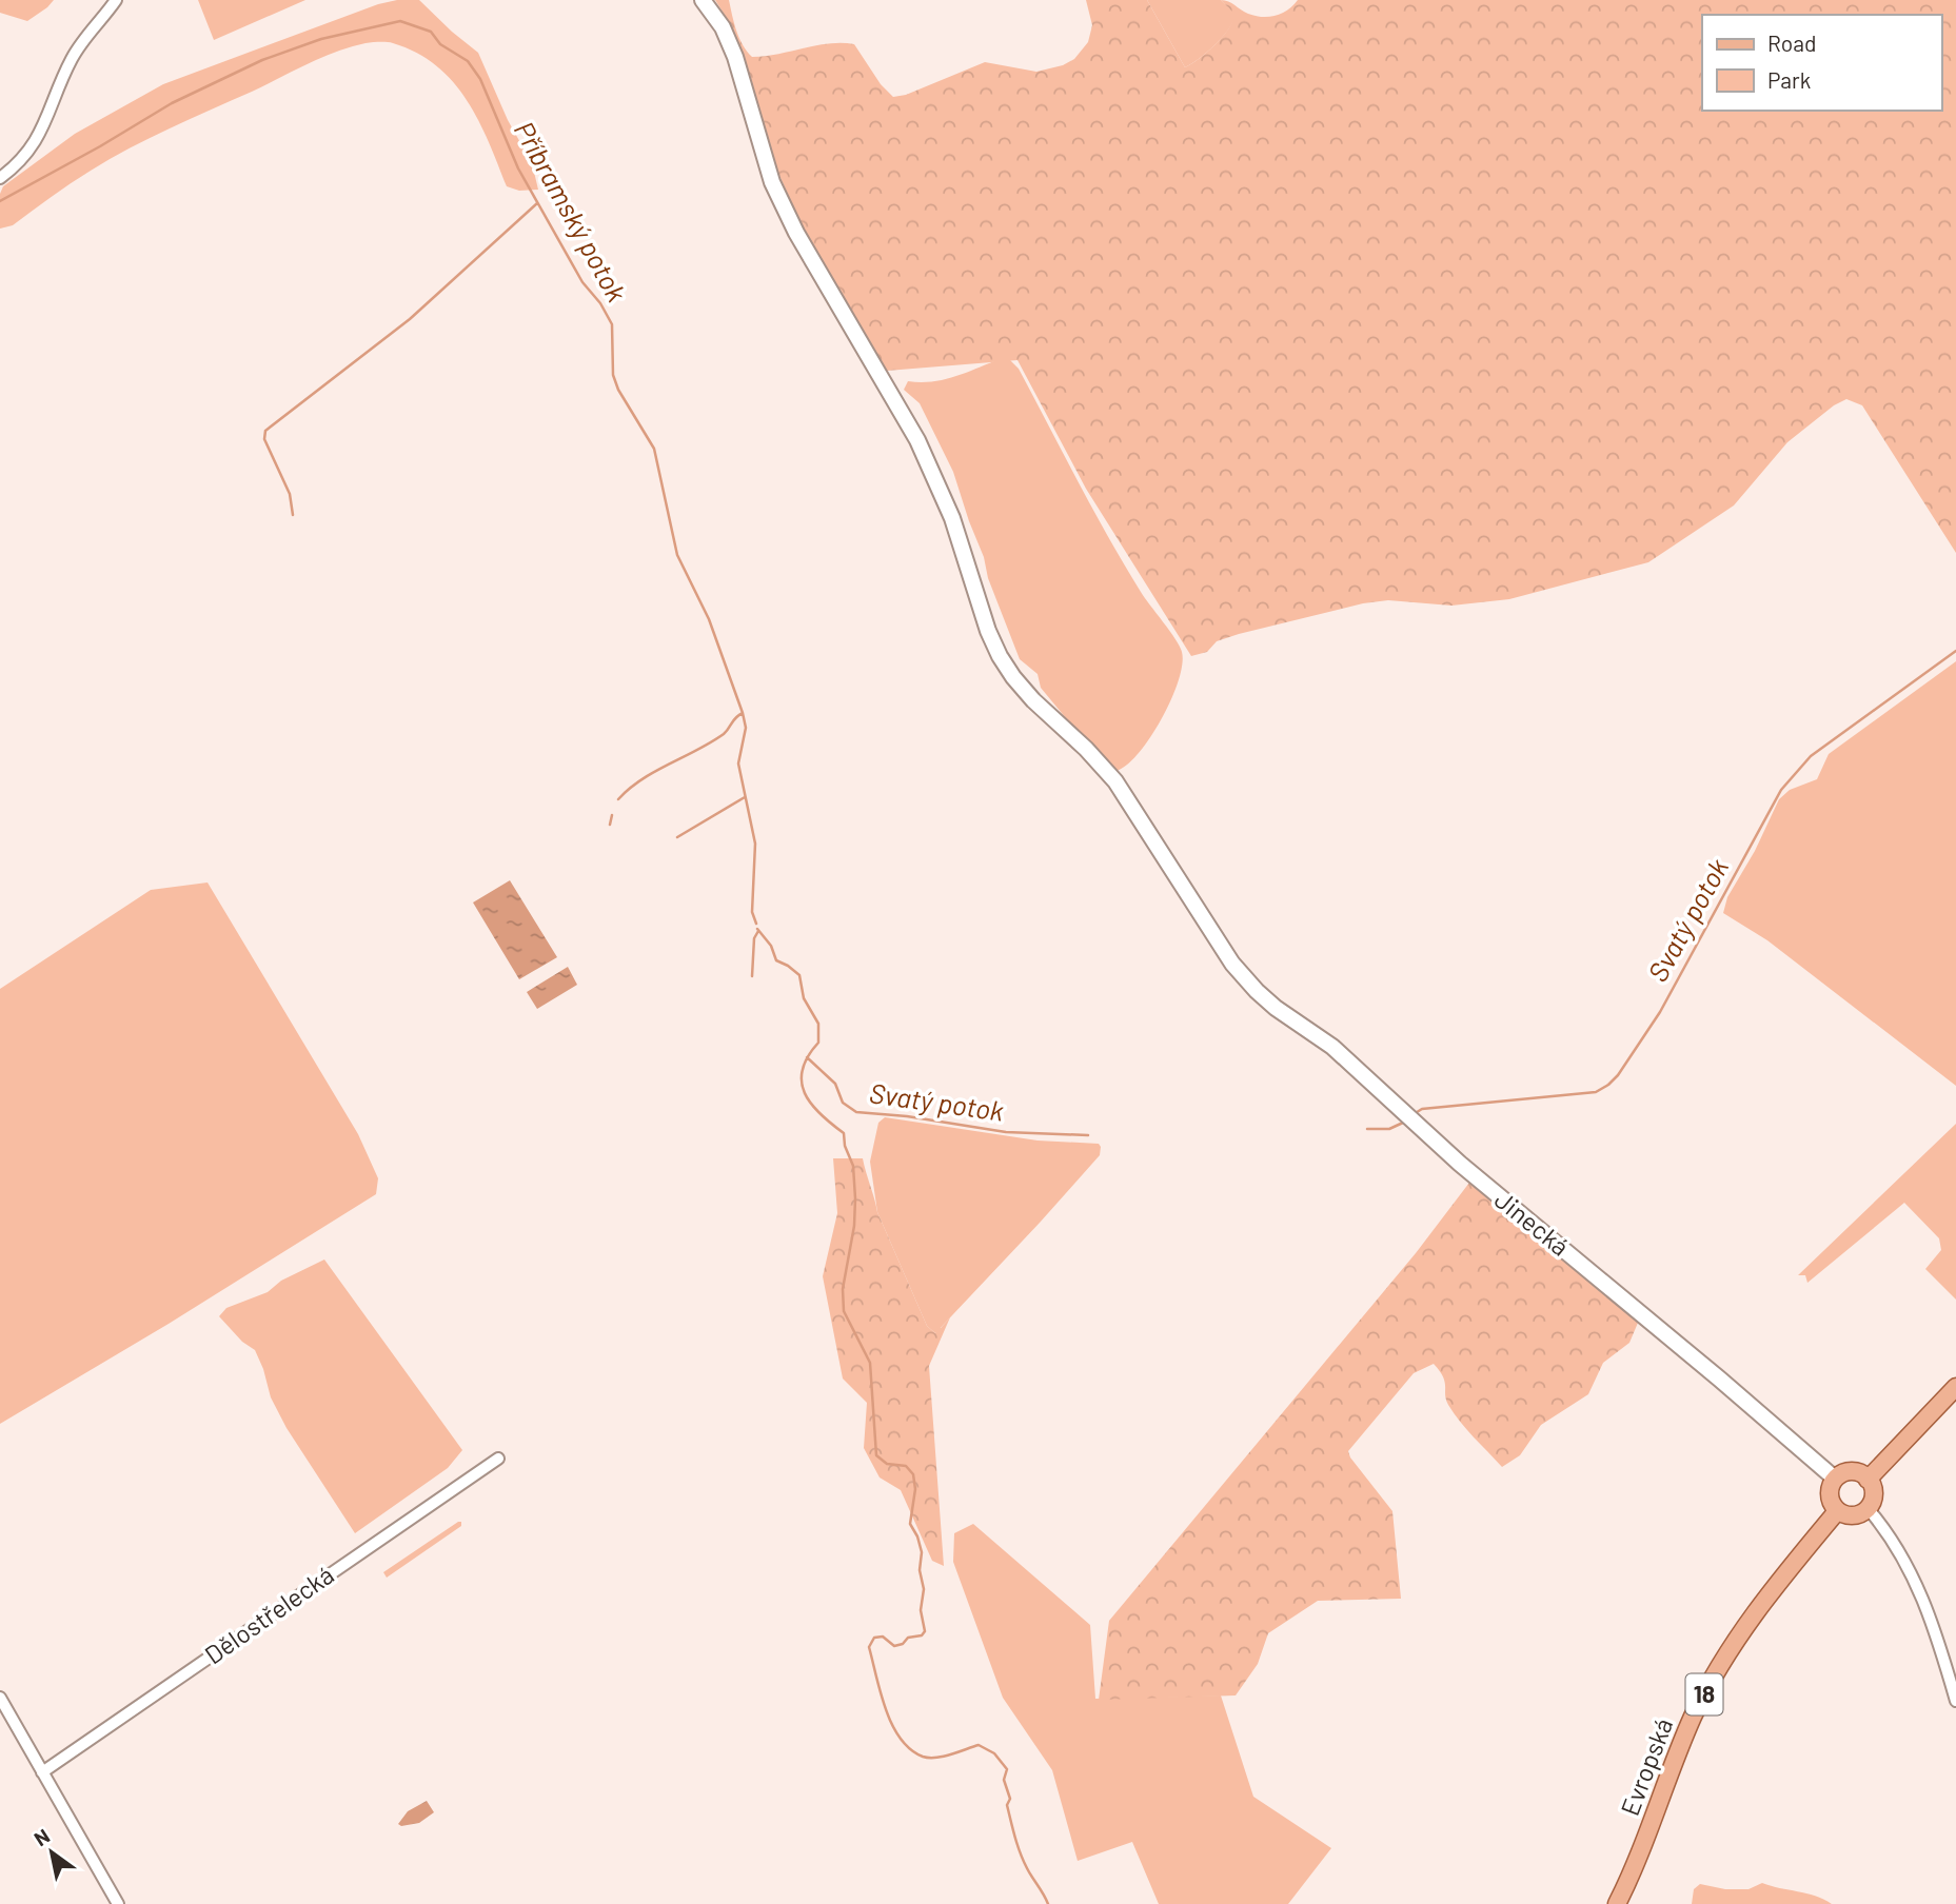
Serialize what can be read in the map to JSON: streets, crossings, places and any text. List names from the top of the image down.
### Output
{
  "streets": {
    "main road": ["Jinecká", "18", "Evropská"],
    "street": ["Dělostřelecká"]
  },
  "crossings": [
    ["Jinecká", "Evropská"]
  ],
  "water": ["Příbramský potok", "Svatý potok"],
  "legend": ["Road", "Park"],
  "north": "top left"
}
